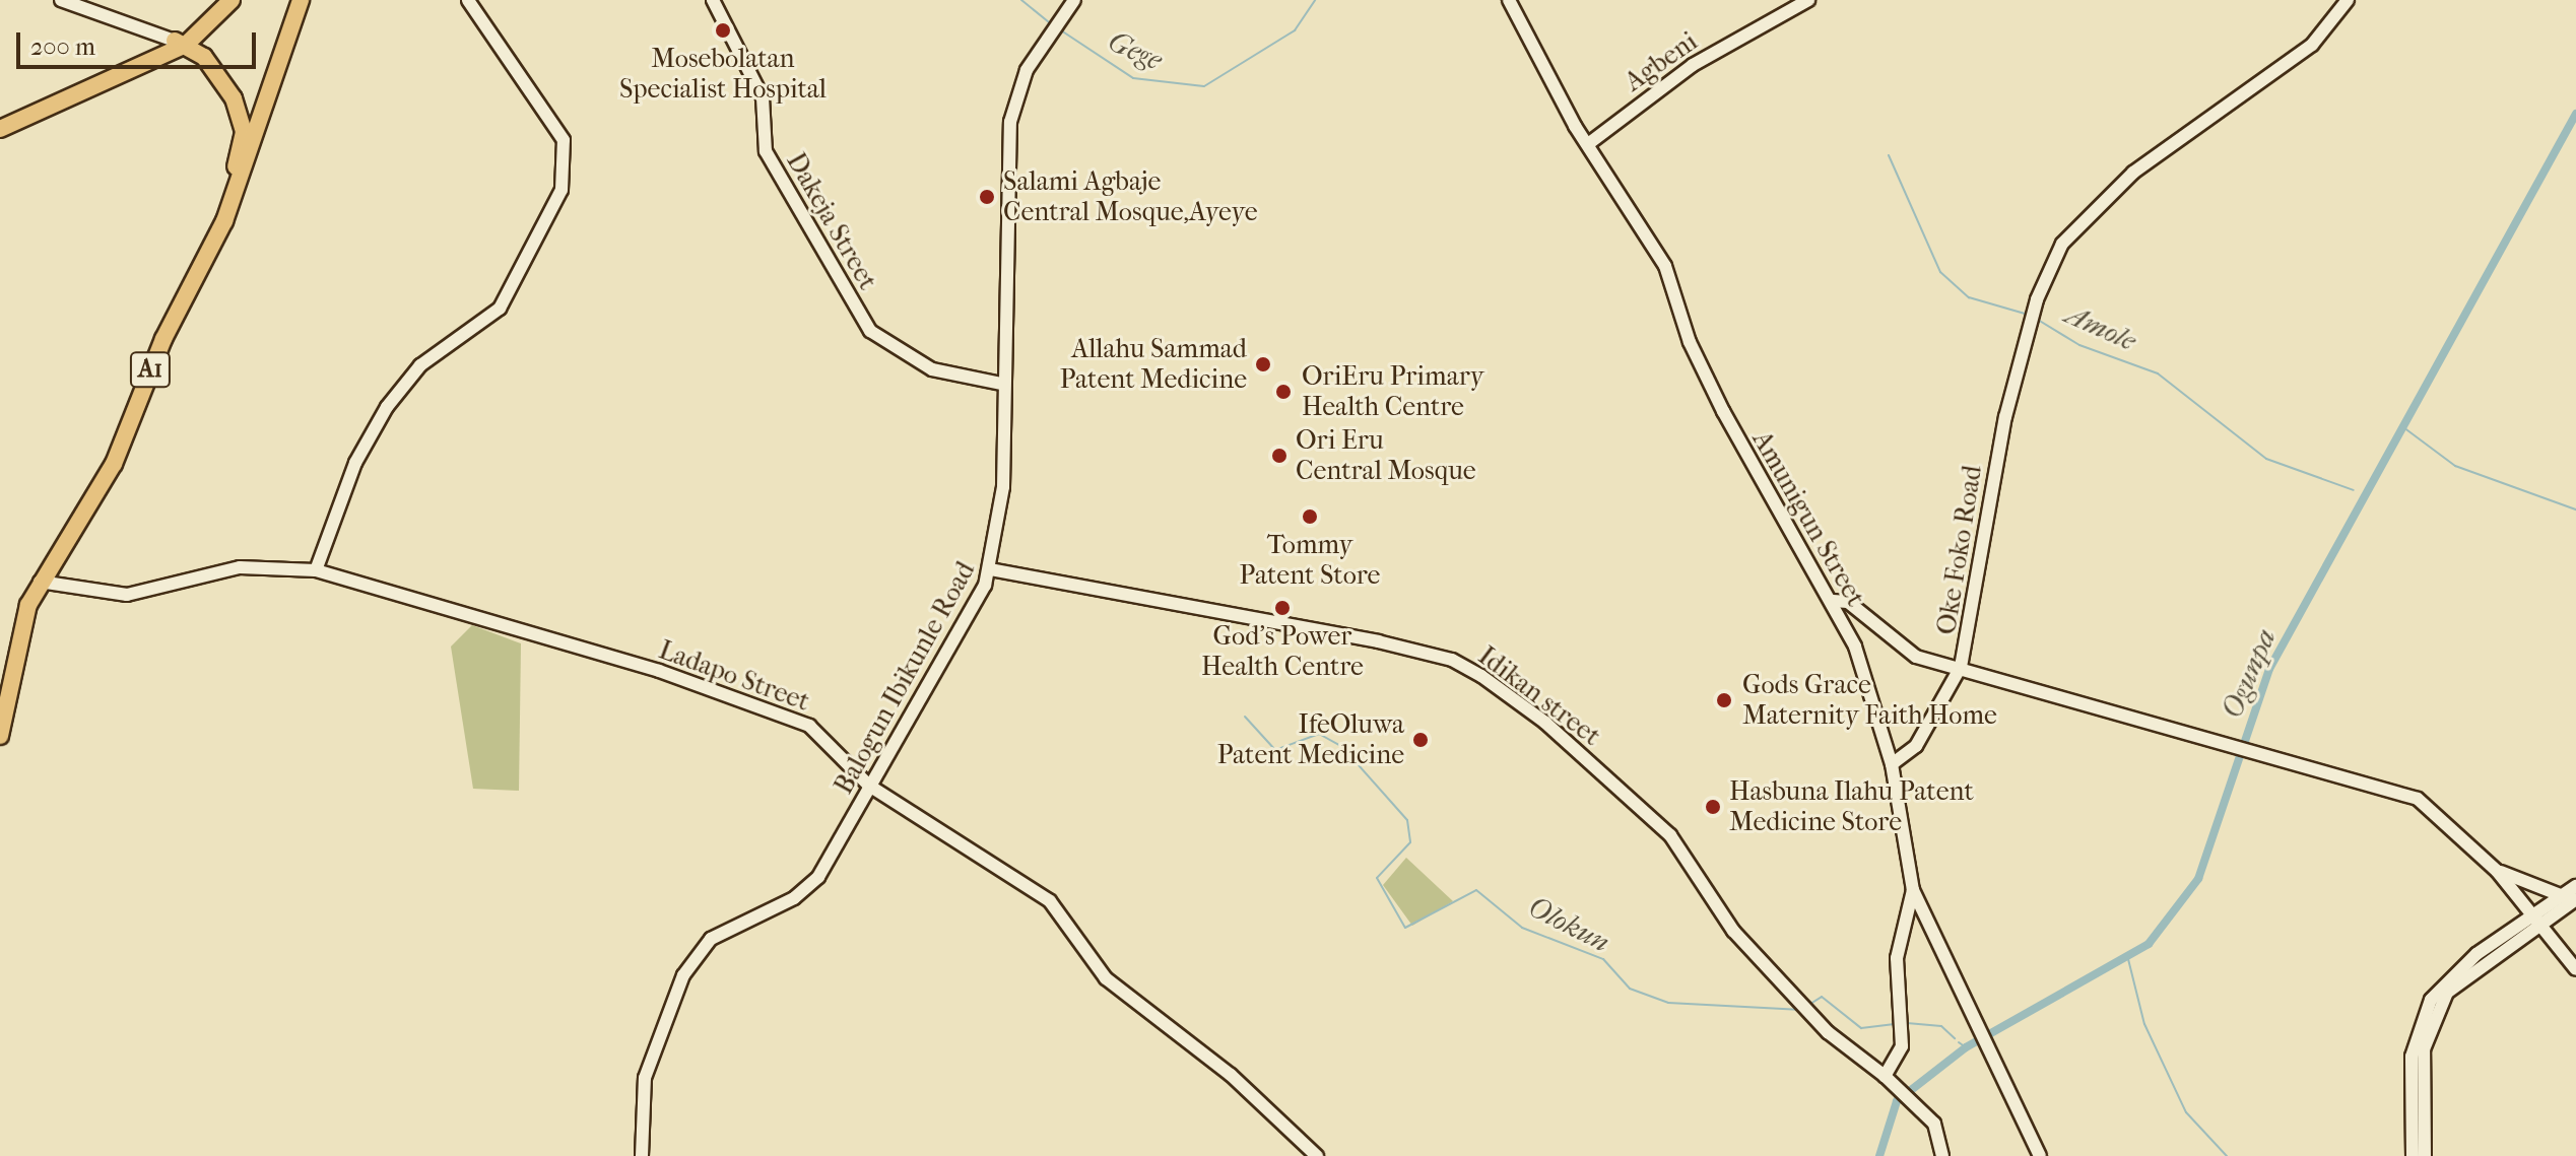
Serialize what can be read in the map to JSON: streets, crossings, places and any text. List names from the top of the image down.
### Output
{
  "streets": {
    "highway": ["A1"],
    "street": [
      "Agbeni",
      "Dakeja Street",
      "Amunigun Street",
      "Oke Foko Road",
      "Ladapo Street",
      "Balogun Ibikunle Road",
      "Idikan street"
    ]
  },
  "crossings": [
    ["Agbeni", "Amunigun Street"],
    ["Dakeja Street", "Balogun Ibikunle Road"],
    ["A1", "Ladapo Street"],
    ["Amunigun Street", "Oke Foko Road"],
    ["Amunigun Street", "Idikan street"],
    ["Ladapo Street", "Balogun Ibikunle Road"],
    ["Balogun Ibikunle Road", "Idikan street"]
  ],
  "water": [
    "Gege",
    "Amole",
    "Ogunpa",
    "Olokun"
  ],
  "places": [
    "Mosebolatan Specialist Hospital",
    "Salami Agbaje Central Mosque,Ayeye",
    "Allahu Sammad Patent Medicine",
    "OriEru Primary Health Centre",
    "Ori Eru Central Mosque",
    "Tommy Patent Store",
    "God's Power Health Centre",
    "Gods Grace Maternity Faith Home",
    "IfeOluwa Patent Medicine",
    "Hasbuna Ilahu Patent Medicine Store"
  ],
  "scale_bar": "200 m"
}
